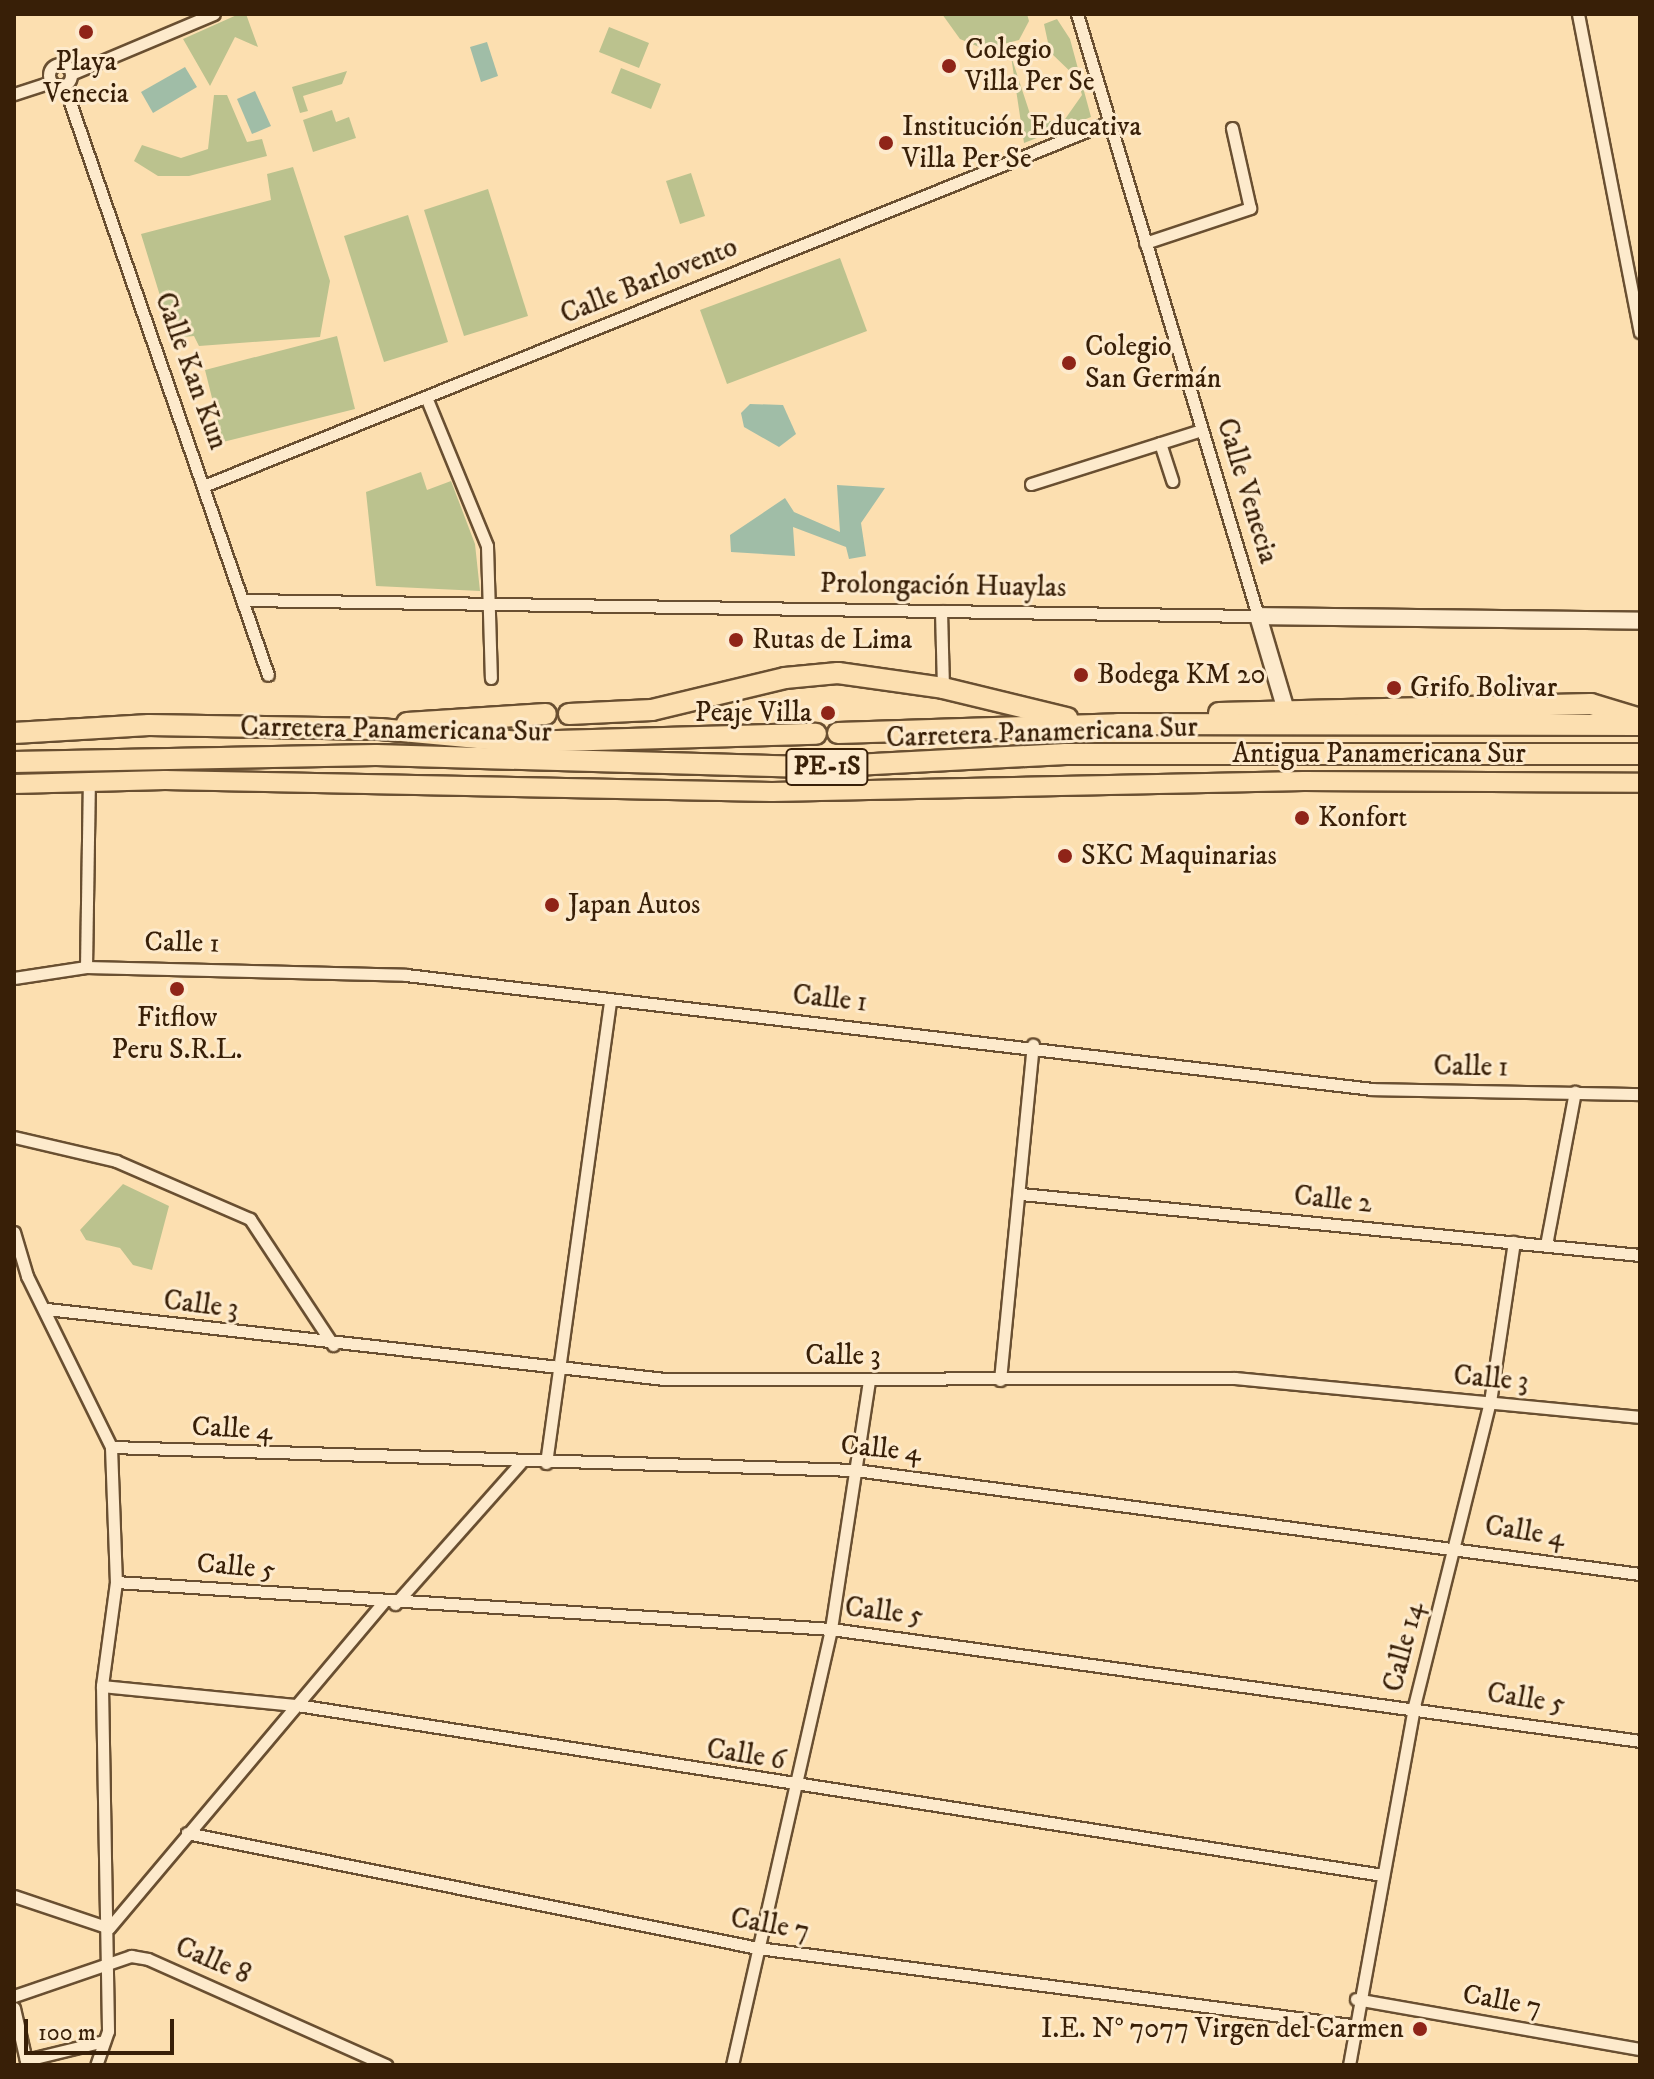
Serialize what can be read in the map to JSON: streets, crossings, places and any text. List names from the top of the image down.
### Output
{
  "streets": {
    "highway": ["Carretera Panamericana Sur", "PE-1S"],
    "main road": ["Antigua Panamericana Sur"],
    "street": [
      "Calle Barlovento",
      "Calle Kan Kun",
      "Calle Venecia",
      "Prolongación Huaylas",
      "Calle 1",
      "Calle 2",
      "Calle 3",
      "Calle 4",
      "Calle 5",
      "Calle 14",
      "Calle 6",
      "Calle 7",
      "Calle 8"
    ]
  },
  "crossings": [
    ["Calle Barlovento", "Calle Kan Kun"],
    ["Calle Barlovento", "Calle Venecia"],
    ["Calle Kan Kun", "Prolongación Huaylas"],
    ["Calle Venecia", "Prolongación Huaylas"],
    ["Calle 2", "Calle 14"],
    ["Calle 3", "Calle 14"],
    ["Calle 4", "Calle 14"],
    ["Calle 5", "Calle 14"],
    ["Calle 14", "Calle 6"],
    ["Calle 14", "Calle 7"]
  ],
  "places": [
    "Playa Venecia",
    "Colegio Villa Per Se",
    "Institución Educativa Villa Per Se",
    "Colegio San Germán",
    "Rutas de Lima",
    "Bodega KM 20",
    "Grifo Bolivar",
    "Peaje Villa",
    "Konfort",
    "SKC Maquinarias",
    "Japan Autos",
    "Fitflow Peru S.R.L.",
    "I.E. N° 7077 Virgen del Carmen"
  ],
  "scale_bar": "100 m"
}
